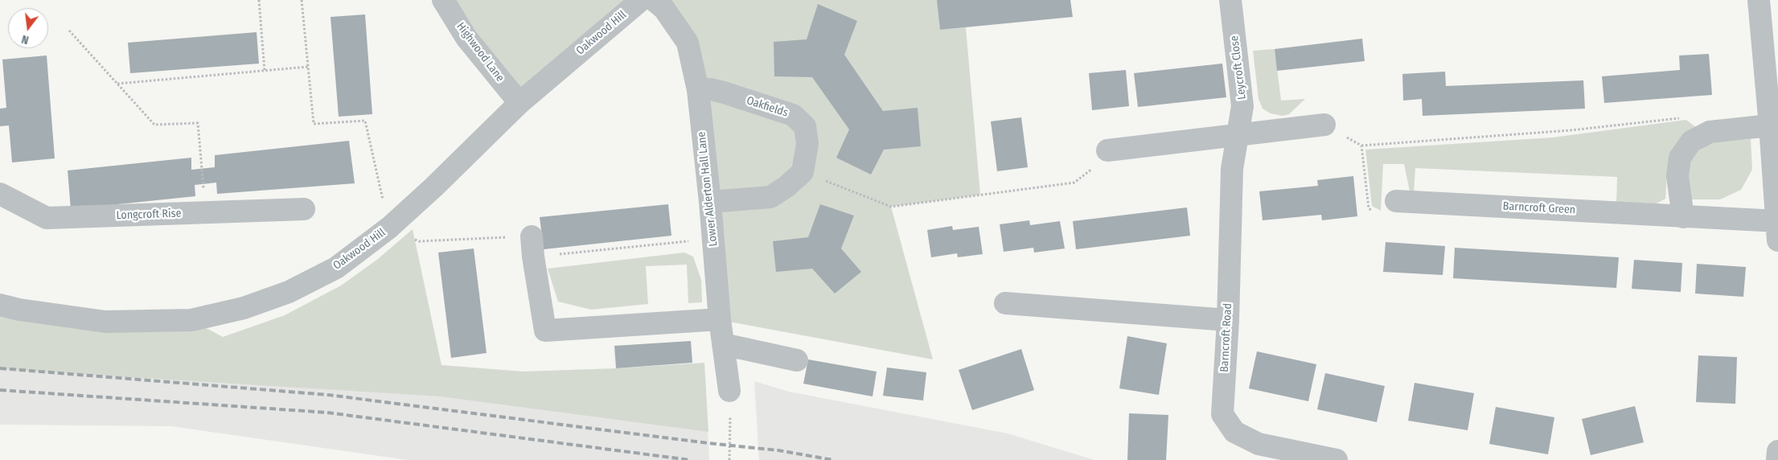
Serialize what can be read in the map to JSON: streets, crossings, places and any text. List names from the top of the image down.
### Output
{
  "streets": {
    "street": [
      "Oakwood Hill",
      "Highwood Lane",
      "Leycroft Close",
      "Oakfields",
      "Lower Alderton Hall Lane",
      "Barncroft Green",
      "Longcroft Rise",
      "Barncroft Road"
    ]
  },
  "crossings": [
    ["Oakwood Hill", "Highwood Lane"],
    ["Leycroft Close", "Barncroft Road"],
    ["Oakfields", "Lower Alderton Hall Lane"]
  ],
  "north": "bottom"
}
